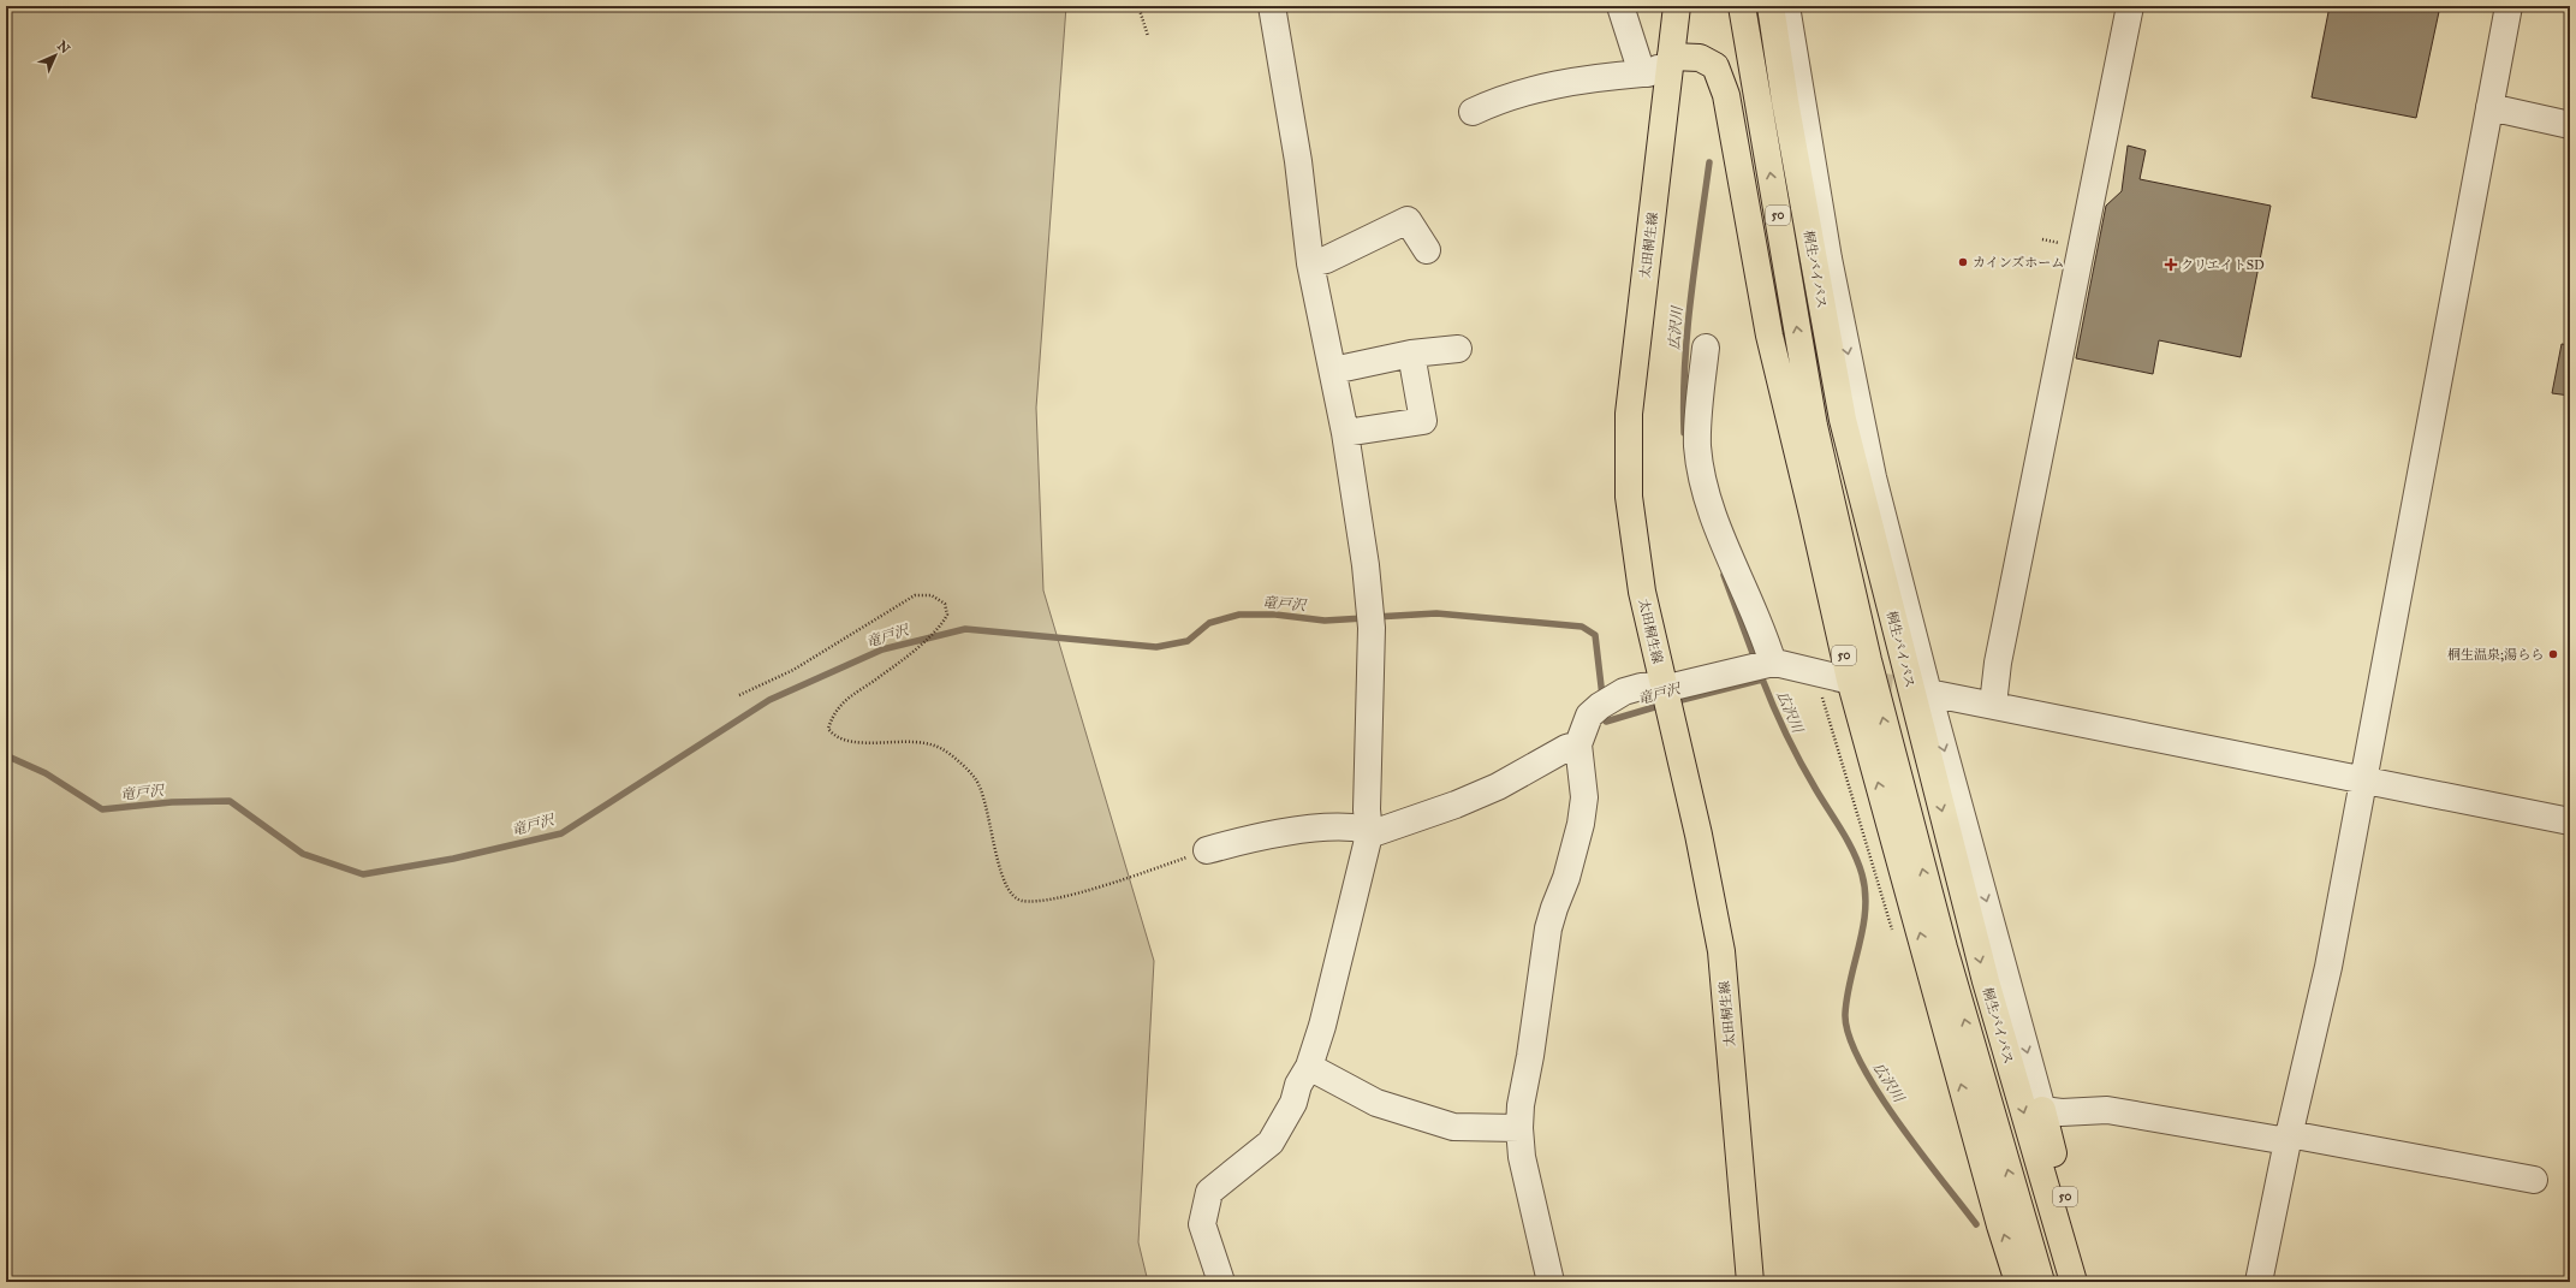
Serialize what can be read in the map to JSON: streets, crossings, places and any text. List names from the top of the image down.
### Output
{
  "streets": {
    "main road": ["50", "太田桐生線", "桐生バイパス"]
  },
  "crossings": [
    ["50", "太田桐生線"]
  ],
  "water": ["広沢川", "竜戸沢"],
  "places": {
    "other": ["カインズホーム", "桐生温泉;湯らら"],
    "health": ["クリエイトSD"]
  },
  "north": "top right"
}
